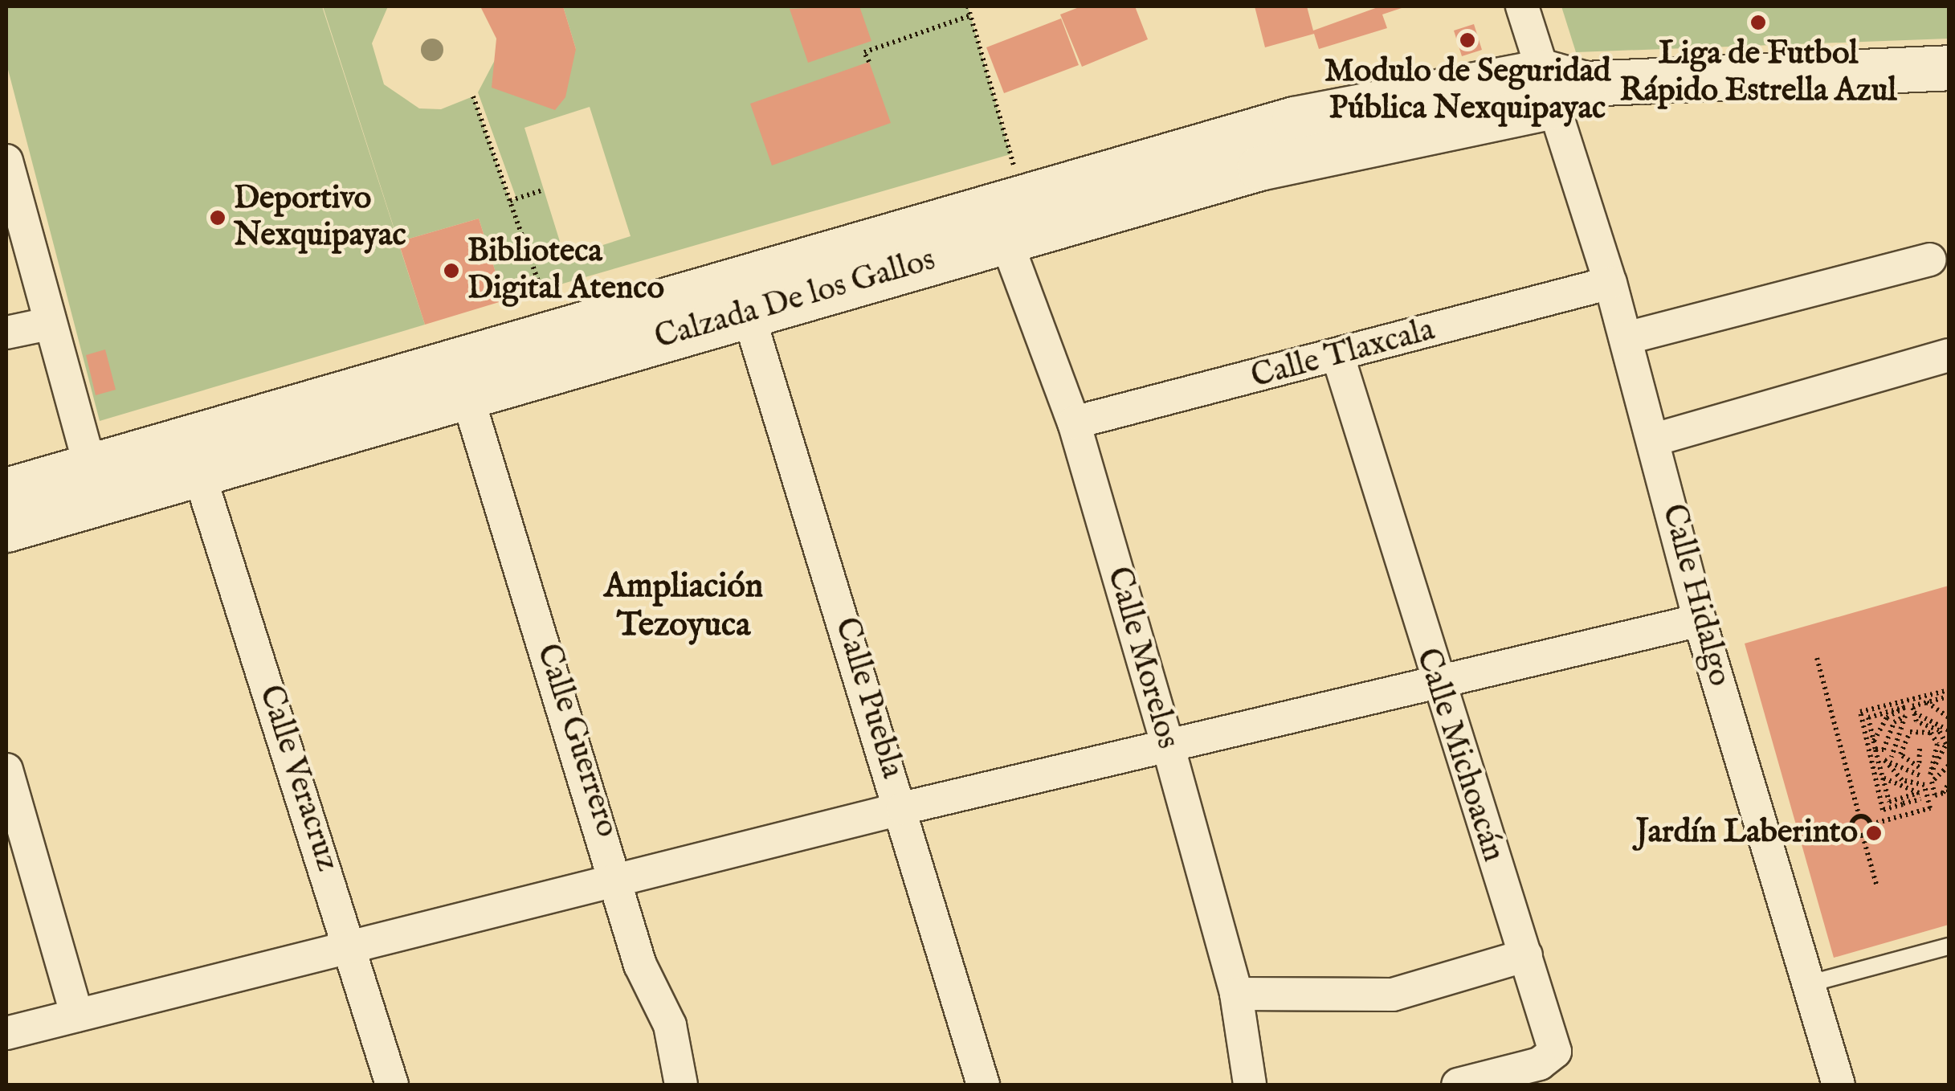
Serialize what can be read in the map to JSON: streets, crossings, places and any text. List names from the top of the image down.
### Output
{
  "streets": {
    "main road": ["Calzada De los Gallos"],
    "street": [
      "Calle Tlaxcala",
      "Calle Hidalgo",
      "Calle Morelos",
      "Calle Puebla",
      "Calle Guerrero",
      "Calle Michoacán",
      "Calle Veracruz"
    ]
  },
  "crossings": [
    ["Calzada De los Gallos", "Calle Hidalgo"],
    ["Calzada De los Gallos", "Calle Morelos"],
    ["Calzada De los Gallos", "Calle Puebla"],
    ["Calzada De los Gallos", "Calle Guerrero"],
    ["Calzada De los Gallos", "Calle Veracruz"],
    ["Calle Tlaxcala", "Calle Hidalgo"],
    ["Calle Tlaxcala", "Calle Morelos"],
    ["Calle Tlaxcala", "Calle Michoacán"]
  ],
  "districts": ["Ampliación Tezoyuca"],
  "places": [
    "Liga de Futbol Rápido Estrella Azul",
    "Modulo de Seguridad Pública Nexquipayac",
    "Deportivo Nexquipayac",
    "Biblioteca Digital Atenco",
    "Jardín Laberinto"
  ]
}
